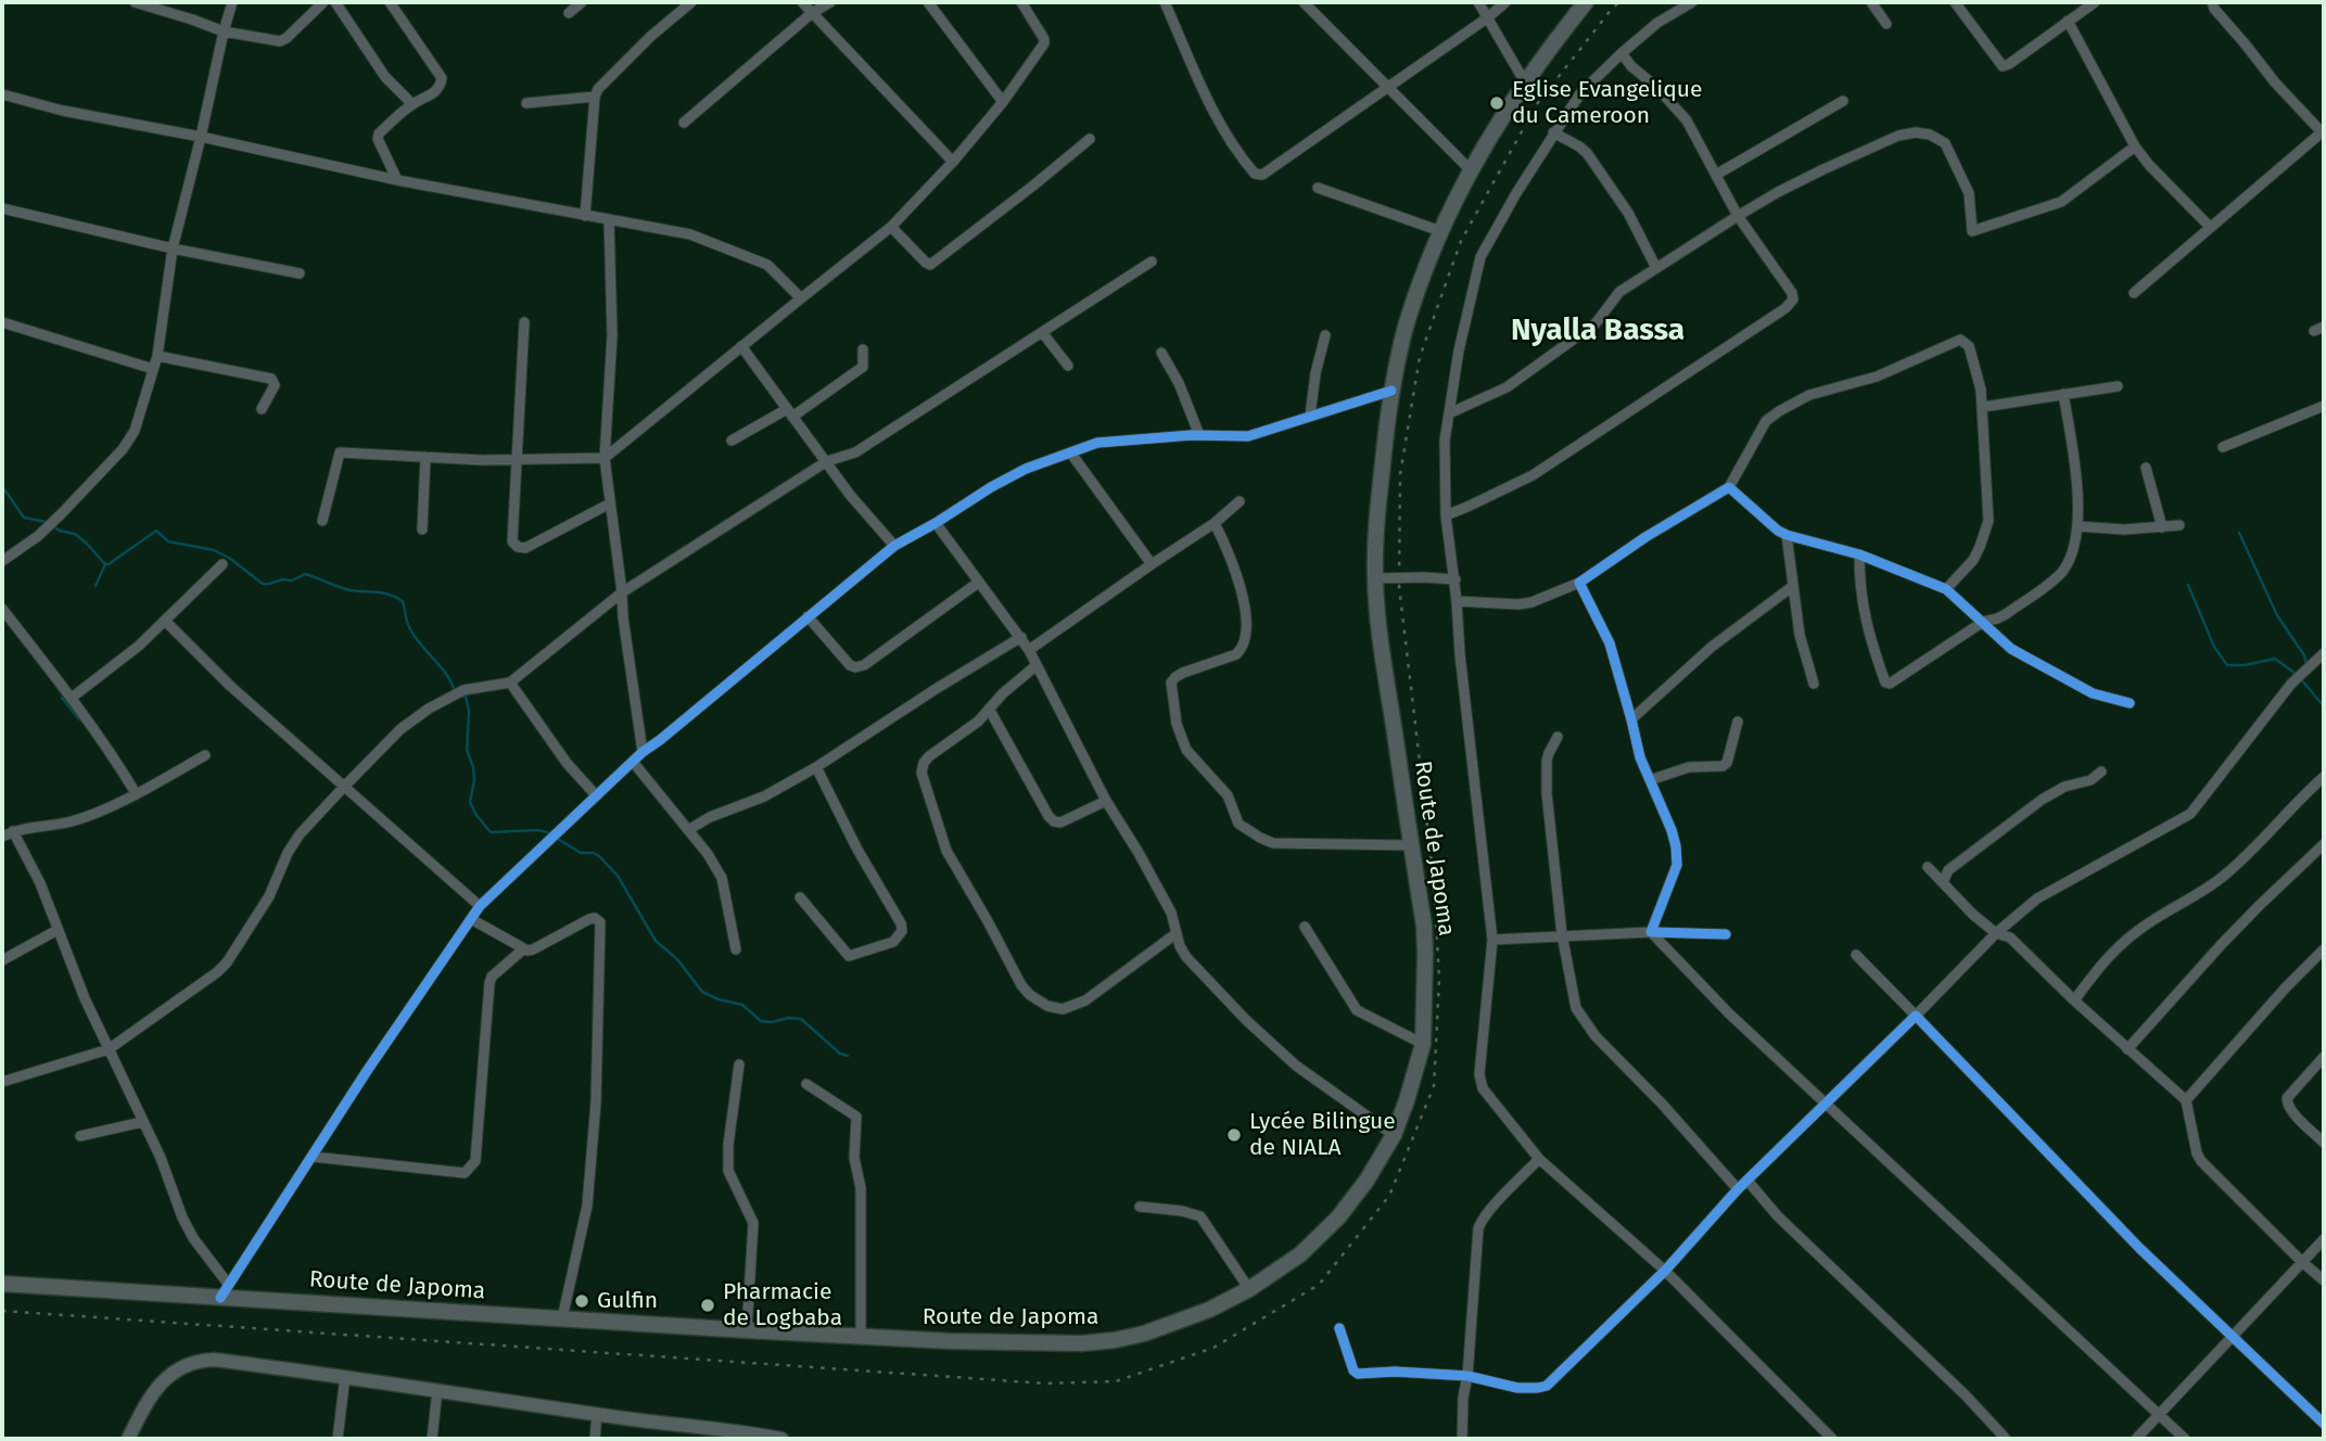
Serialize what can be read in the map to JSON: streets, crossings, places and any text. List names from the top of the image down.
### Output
{
  "streets": {
    "main road": ["Route de Japoma"]
  },
  "districts": ["Nyalla Bassa"],
  "places": [
    "Eglise Evangelique du Cameroon",
    "Lycée Bilingue de NIALA",
    "Gulfin",
    "Pharmacie de Logbaba"
  ]
}
